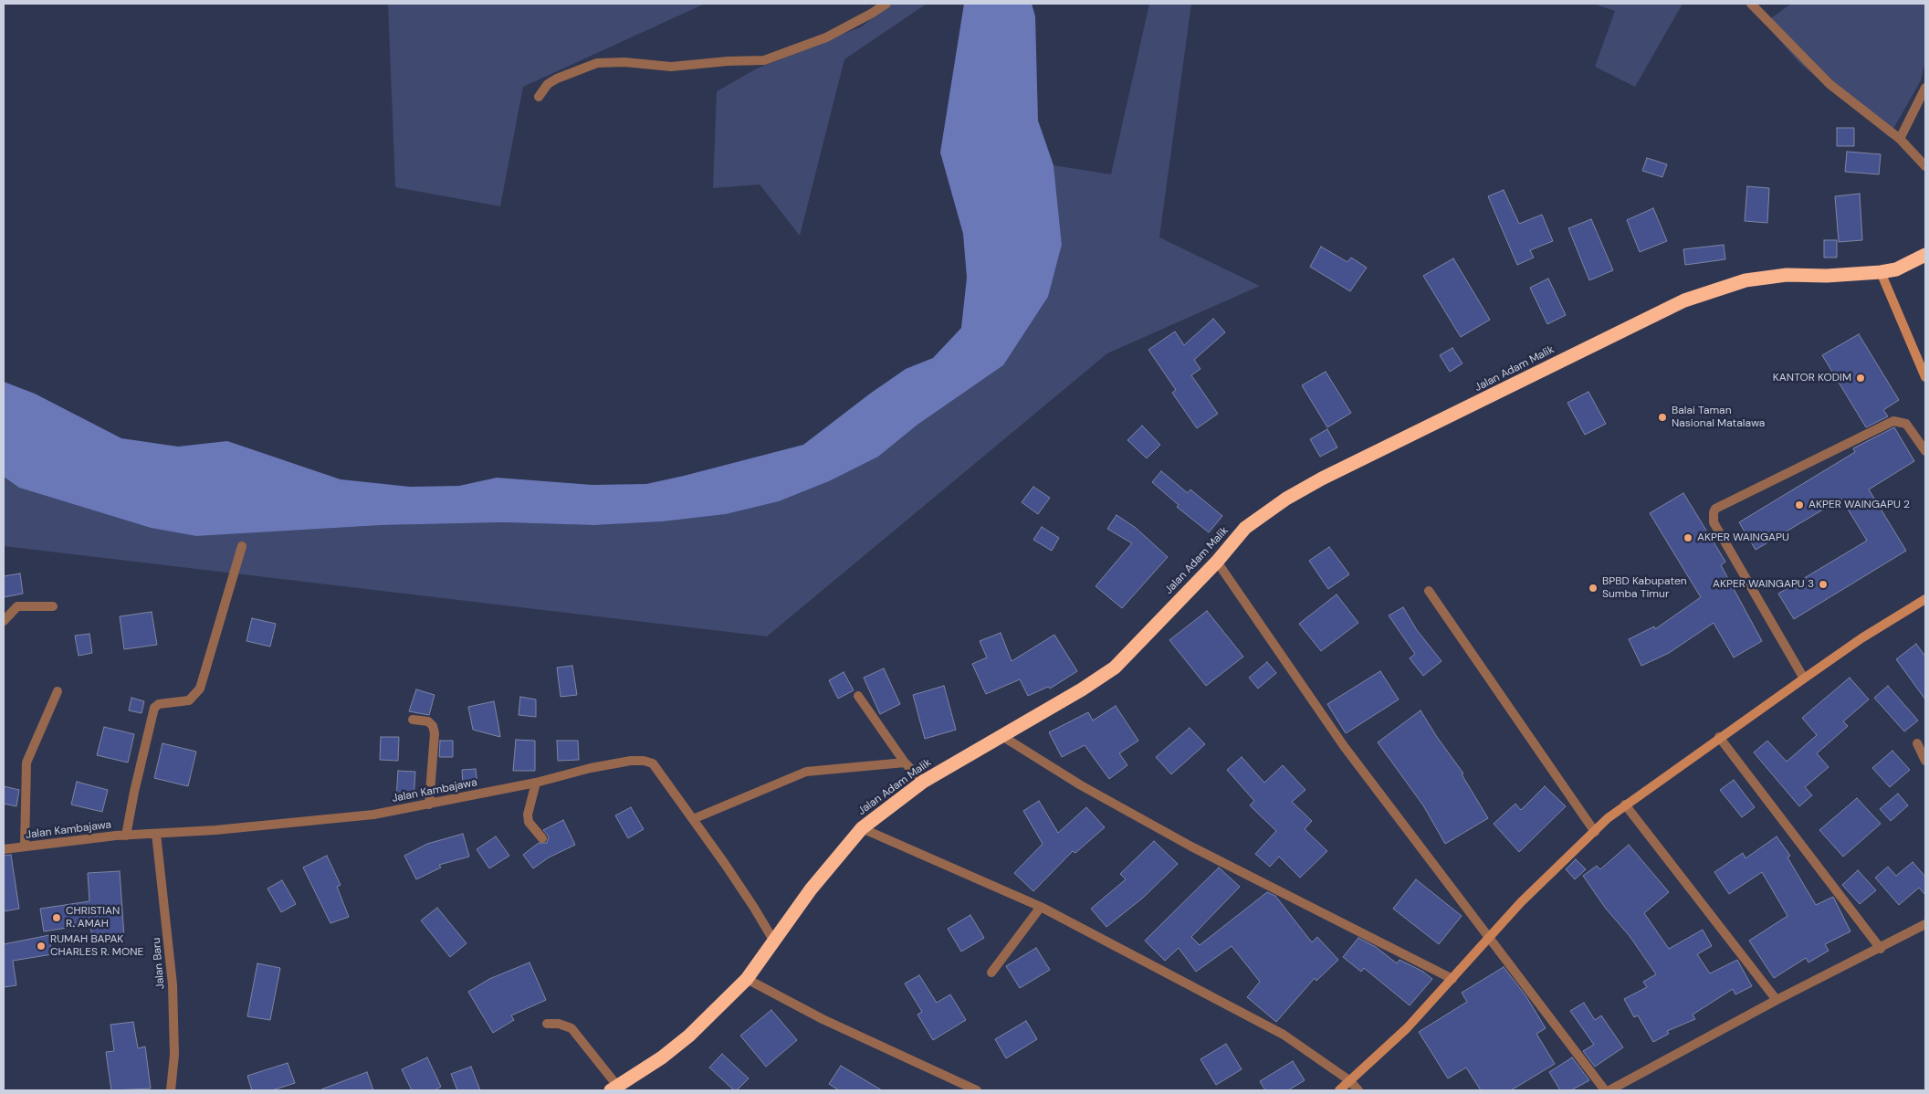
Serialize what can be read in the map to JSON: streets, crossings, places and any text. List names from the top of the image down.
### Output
{
  "streets": {
    "highway": ["Jalan Adam Malik"],
    "street": ["Jalan Kambajawa", "Jalan Baru"]
  },
  "crossings": [
    ["Jalan Adam Malik", "Jalan Kambajawa"],
    ["Jalan Kambajawa", "Jalan Baru"]
  ],
  "places": [
    "KANTOR KODIM",
    "Balai Taman Nasional Matalawa",
    "AKPER WAINGAPU 2",
    "AKPER WAINGAPU",
    "AKPER WAINGAPU 3",
    "BPBD Kabupaten Sumba Timur",
    "CHRISTIAN R. AMAH",
    "RUMAH BAPAK CHARLES R. MONE"
  ]
}
